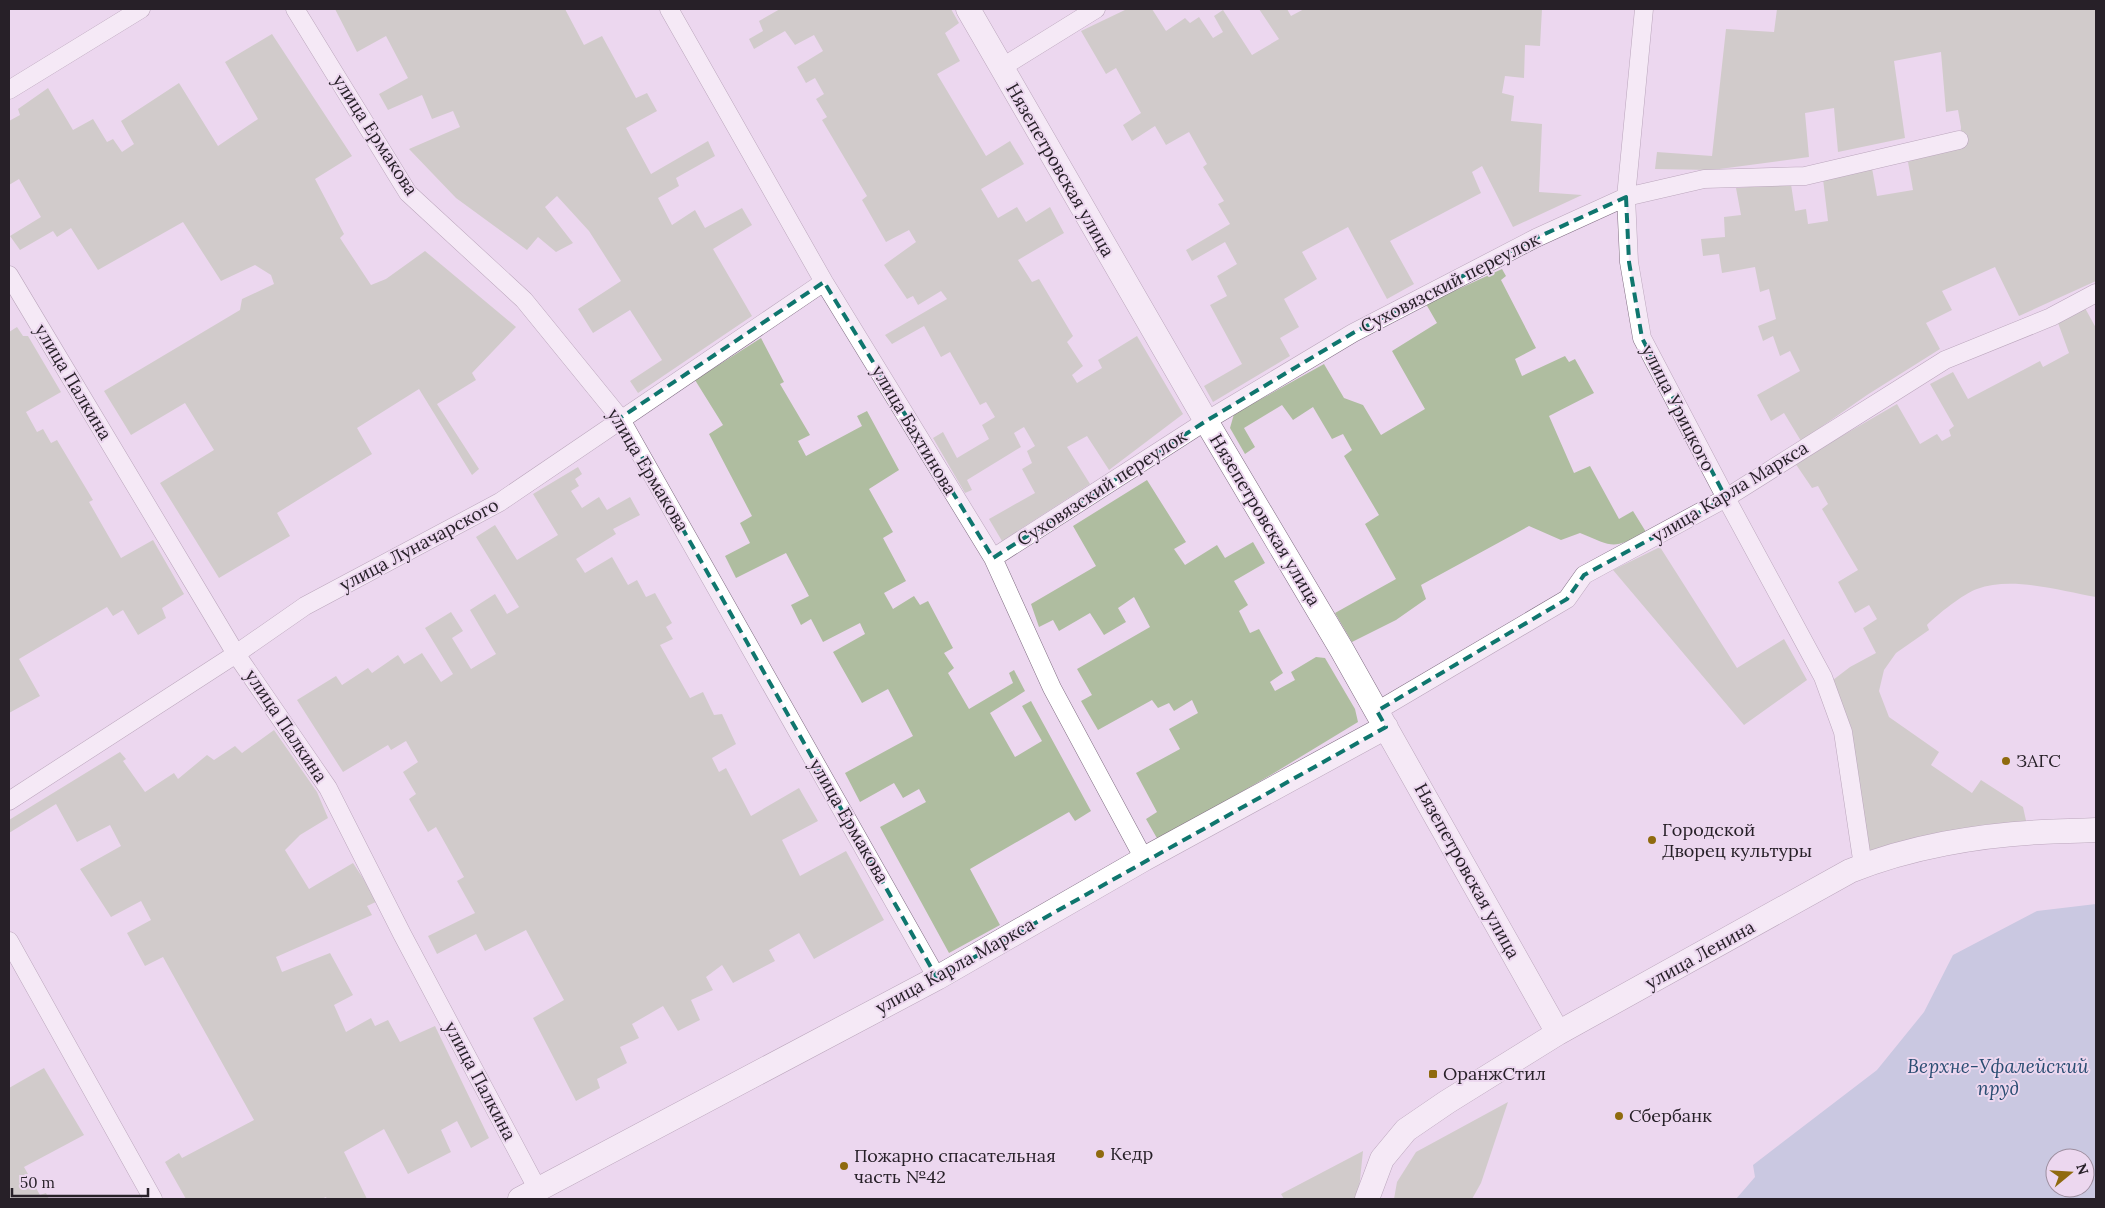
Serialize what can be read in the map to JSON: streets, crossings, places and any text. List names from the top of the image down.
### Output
{
  "streets": {
    "main road": ["Нязепетровская улица", "улица Карла Маркса", "улица Ленина"],
    "street": [
      "улица Ермакова",
      "Суховязский переулок",
      "улица Палкина",
      "улица Урицкого",
      "улица Бахтинова",
      "улица Луначарского"
    ]
  },
  "crossings": [
    ["улица Ермакова", "улица Карла Маркса"],
    ["улица Ермакова", "улица Луначарского"],
    ["Нязепетровская улица", "Суховязский переулок"],
    ["Нязепетровская улица", "улица Карла Маркса"],
    ["Нязепетровская улица", "улица Ленина"],
    ["Суховязский переулок", "улица Урицкого"],
    ["Суховязский переулок", "улица Бахтинова"],
    ["улица Палкина", "улица Карла Маркса"],
    ["улица Палкина", "улица Луначарского"],
    ["улица Урицкого", "улица Карла Маркса"],
    ["улица Урицкого", "улица Ленина"],
    ["улица Бахтинова", "улица Карла Маркса"],
    ["улица Бахтинова", "улица Луначарского"]
  ],
  "water": ["Верхне-Уфалейский пруд"],
  "places": {
    "other": [
      "ЗАГС",
      "Городской Дворец культуры",
      "Сбербанк",
      "Кедр",
      "Пожарно спасательная часть №42"
    ],
    "transit": ["ОранжСтил"]
  },
  "scale_bar": "50 m",
  "north": "right"
}
